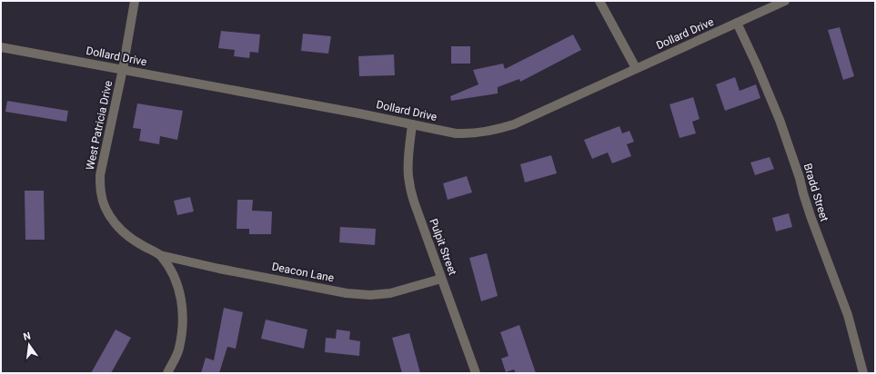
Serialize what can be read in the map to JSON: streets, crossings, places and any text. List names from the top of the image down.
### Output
{
  "streets": {
    "street": [
      "Dollard Drive",
      "West Patricia Drive",
      "Bradd Street",
      "Pulpit Street",
      "Deacon Lane"
    ]
  },
  "crossings": [
    ["Dollard Drive", "West Patricia Drive"],
    ["Dollard Drive", "Bradd Street"],
    ["Dollard Drive", "Pulpit Street"],
    ["West Patricia Drive", "Deacon Lane"],
    ["Pulpit Street", "Deacon Lane"]
  ],
  "north": "top"
}
